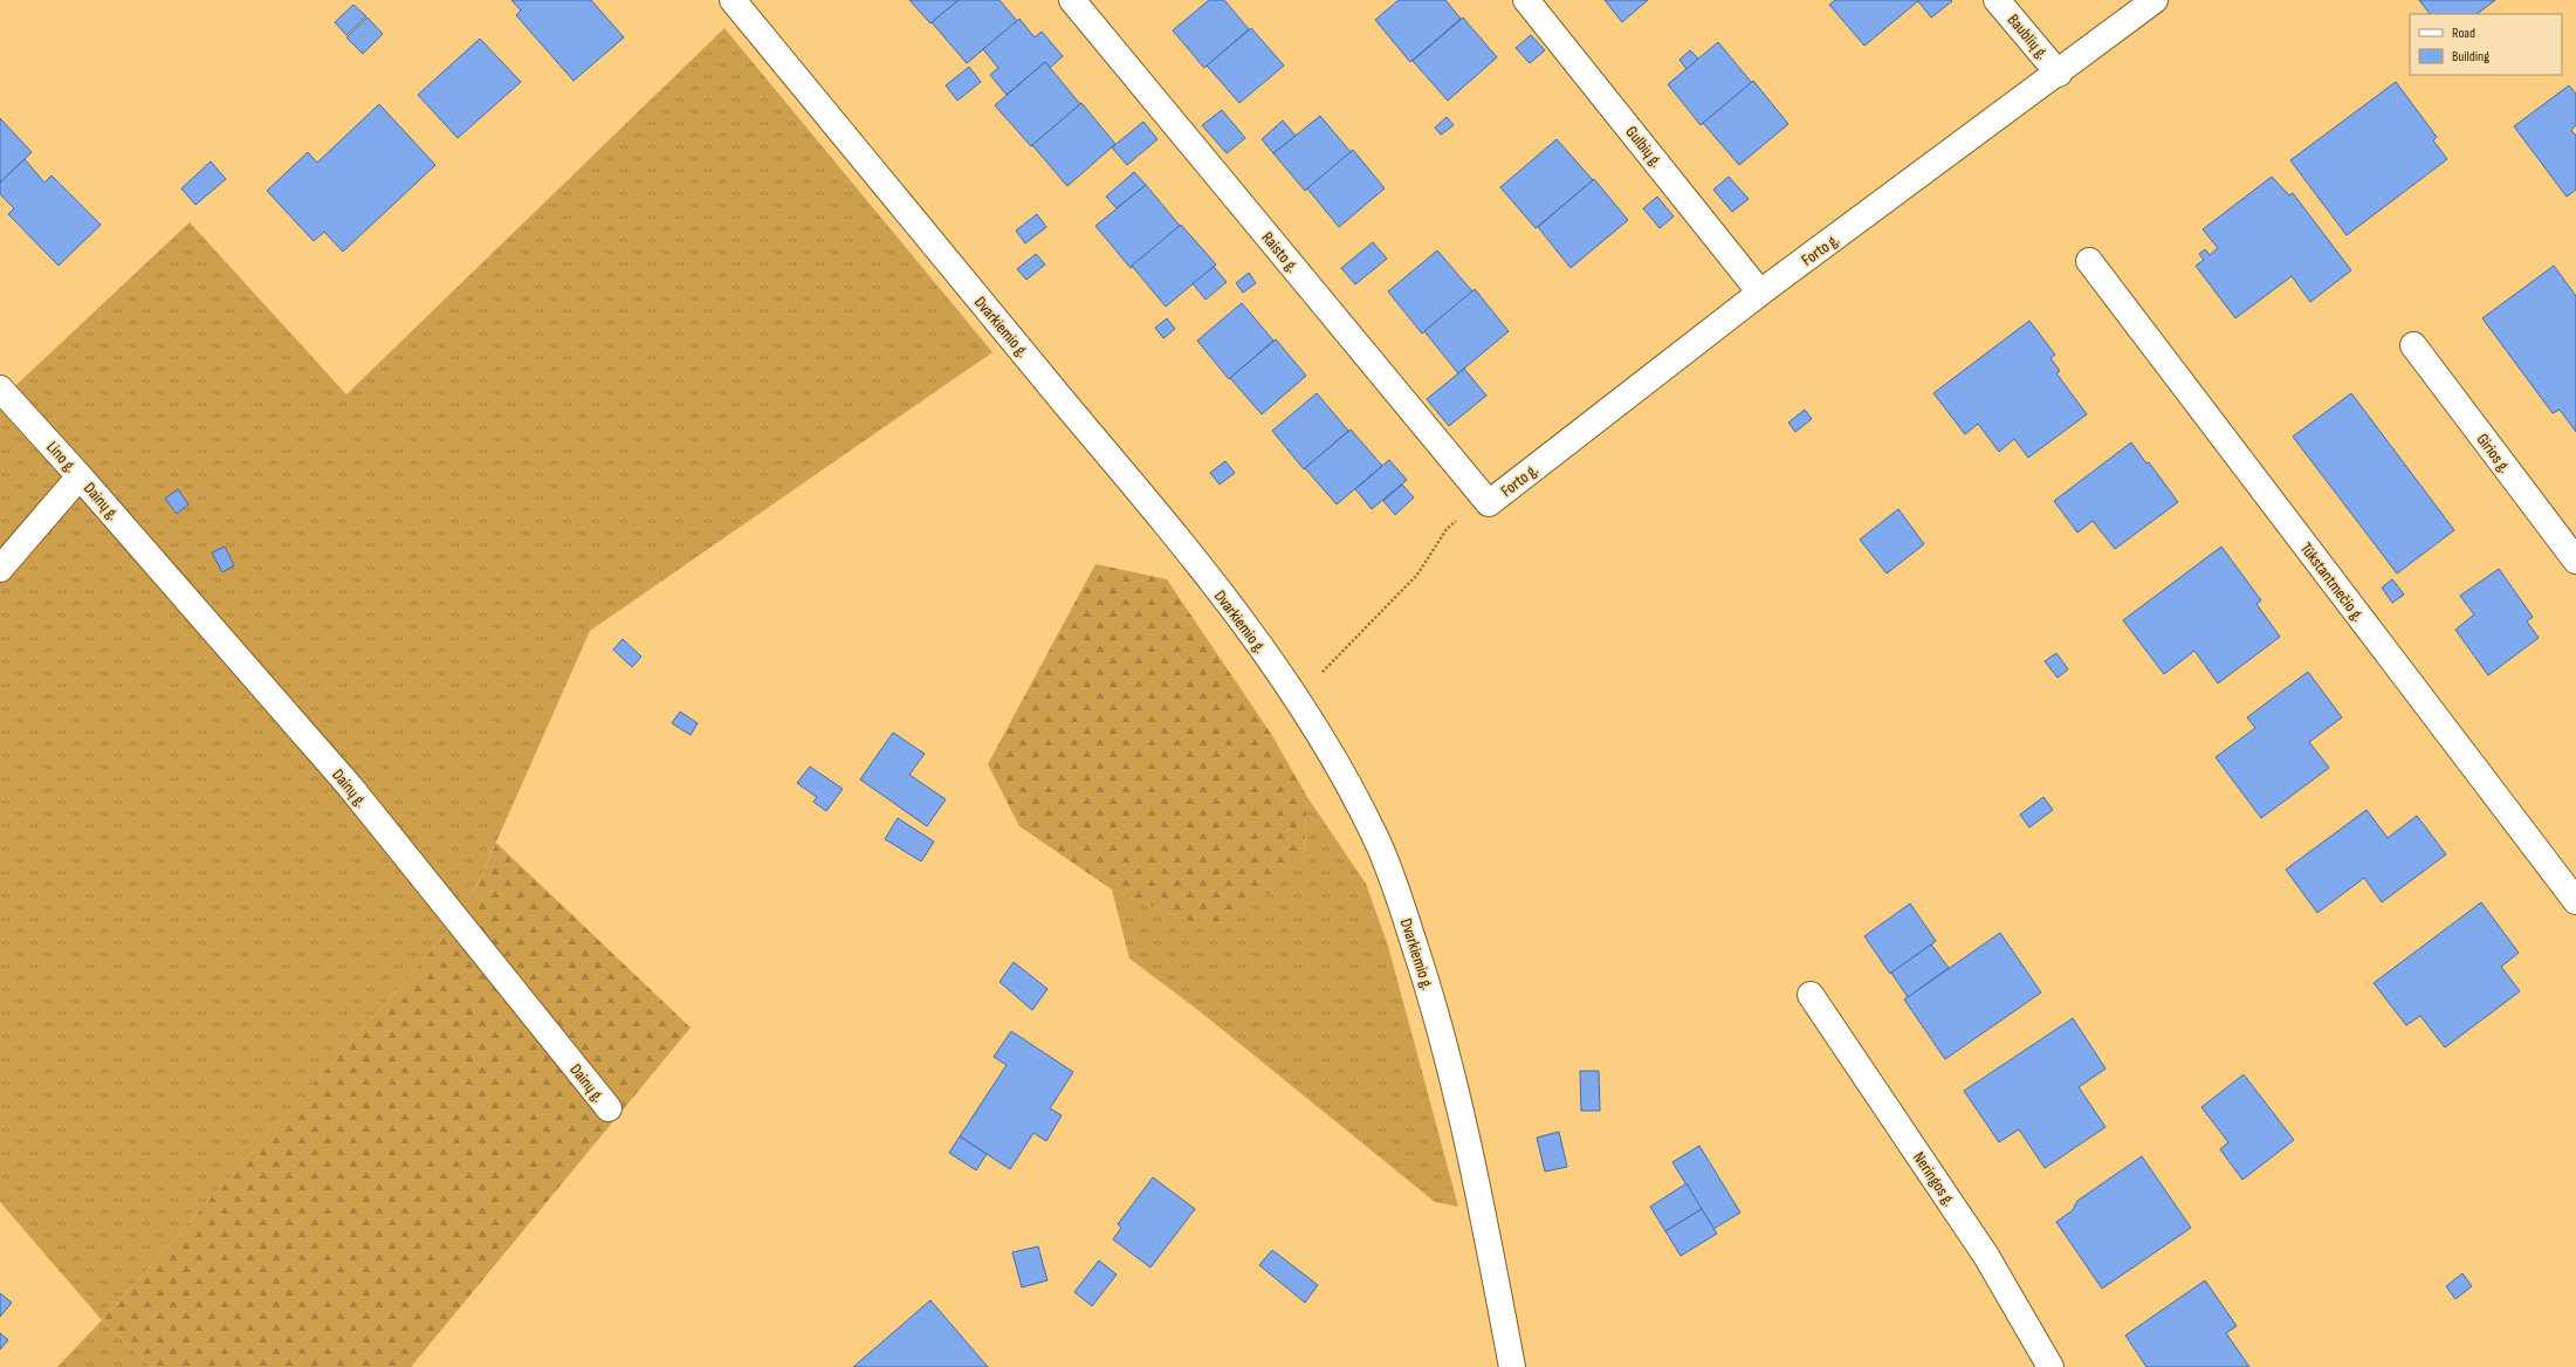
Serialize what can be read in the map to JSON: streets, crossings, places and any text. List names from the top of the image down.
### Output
{
  "streets": {
    "street": [
      "Baublių g.",
      "Gulbių g.",
      "Forto g.",
      "Raisto g.",
      "Dvarkiemio g.",
      "Girios g.",
      "Lino g.",
      "Dainų g.",
      "Tūkstantmečio g.",
      "Neringos g."
    ]
  },
  "crossings": [
    ["Baublių g.", "Forto g."],
    ["Gulbių g.", "Forto g."],
    ["Forto g.", "Raisto g."],
    ["Lino g.", "Dainų g."]
  ],
  "legend": ["Road", "Building"]
}
